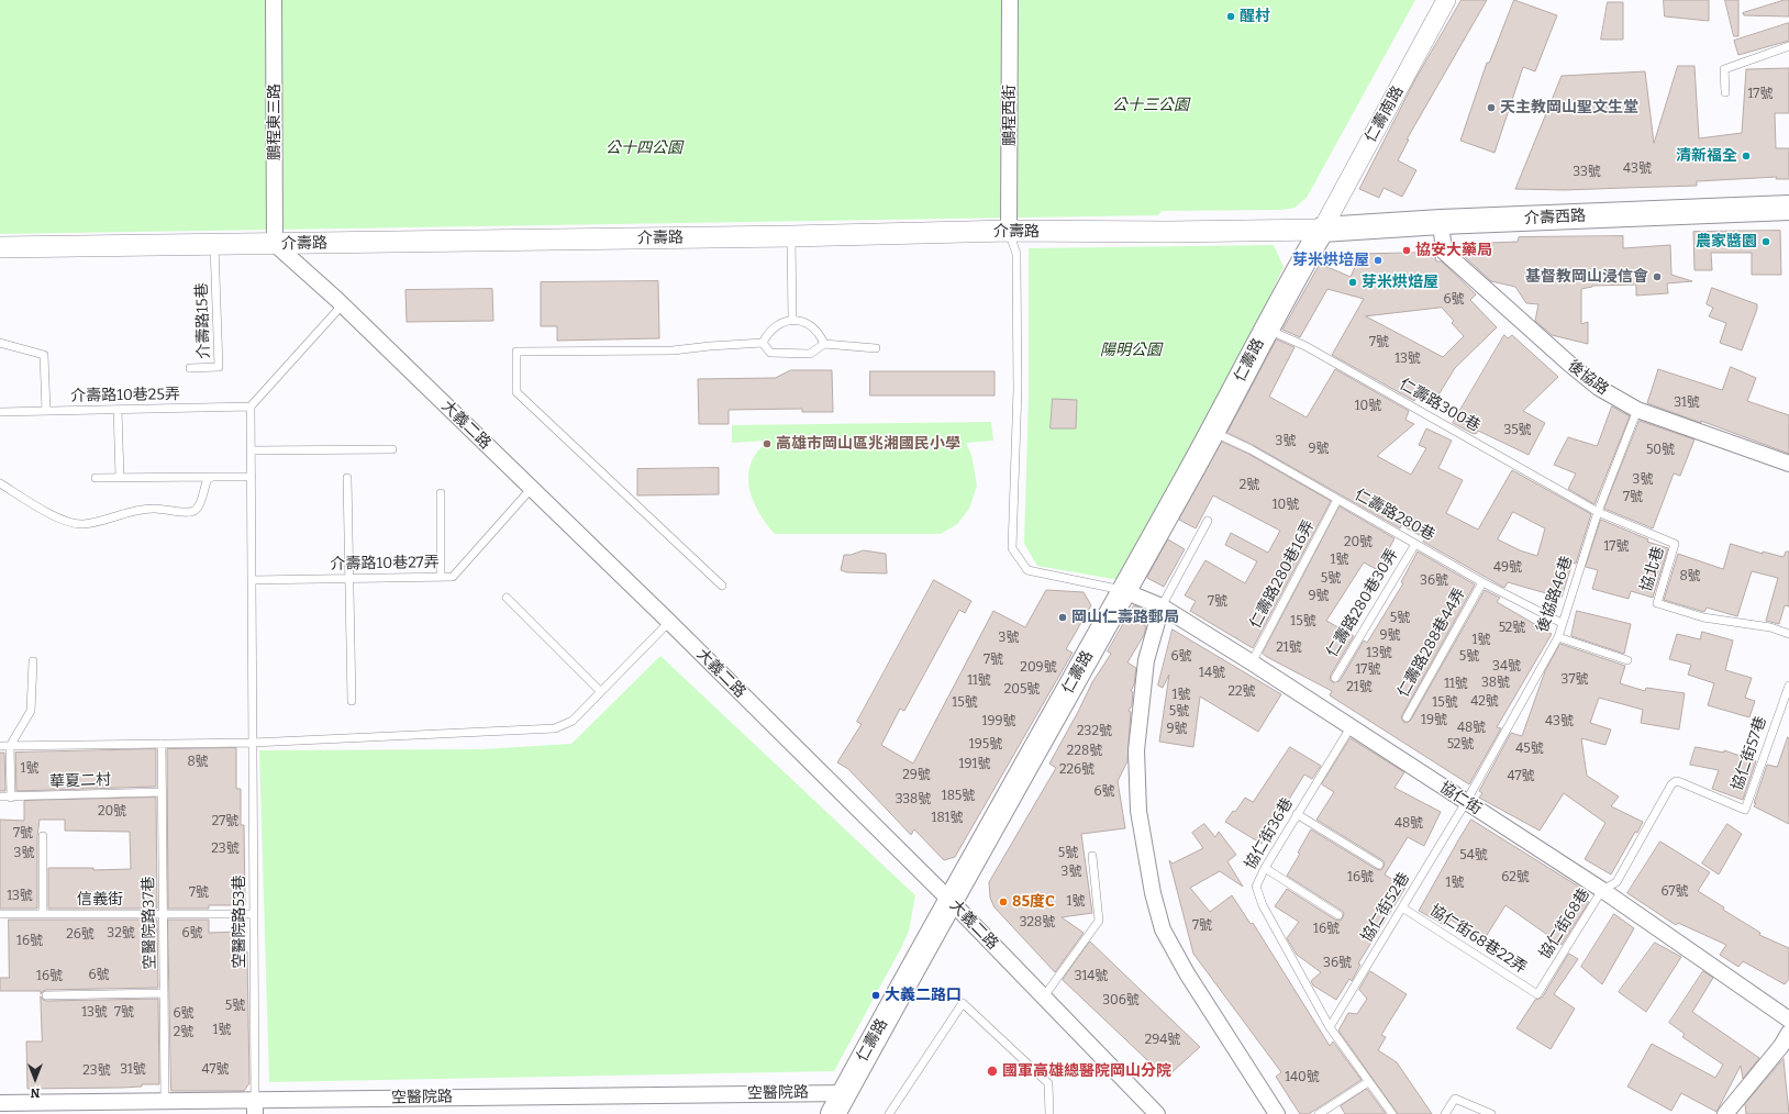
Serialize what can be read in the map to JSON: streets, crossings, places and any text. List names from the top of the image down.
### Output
{
  "streets": {
    "main road": ["介壽西路", "介壽路", "仁壽路"],
    "street": [
      "仁壽南路",
      "鵬程西街",
      "鵬程東三路",
      "後協路",
      "大義二路",
      "協仁街",
      "空醫院路"
    ],
    "lane": [
      "介壽路15巷",
      "介壽路10巷25弄",
      "仁壽路300巷",
      "仁壽路280巷",
      "介壽路10巷27弄",
      "協北巷",
      "仁壽路280巷16弄",
      "後協路46巷",
      "仁壽路280巷30弄",
      "仁壽路288巷44弄",
      "協仁街57巷",
      "華夏二村",
      "協仁街36巷",
      "信義街",
      "協仁街52巷",
      "空醫院路53巷",
      "空醫院路37巷",
      "協仁街68巷",
      "協仁街68巷22弄"
    ]
  },
  "crossings": [
    ["仁壽南路", "介壽西路"],
    ["仁壽南路", "介壽路"],
    ["仁壽南路", "仁壽路"],
    ["鵬程西街", "介壽路"],
    ["鵬程東三路", "介壽路"],
    ["鵬程東三路", "大義二路"],
    ["介壽西路", "介壽路"],
    ["介壽西路", "仁壽路"],
    ["介壽西路", "後協路"],
    ["介壽路", "介壽路15巷"],
    ["介壽路", "仁壽路"],
    ["介壽路", "大義二路"],
    ["仁壽路", "仁壽路300巷"],
    ["仁壽路", "大義二路"],
    ["仁壽路", "仁壽路280巷"],
    ["仁壽路", "協仁街"],
    ["仁壽路", "空醫院路"],
    ["後協路", "後協路46巷"],
    ["仁壽路300巷", "協北巷"],
    ["仁壽路300巷", "後協路46巷"],
    ["大義二路", "介壽路10巷27弄"],
    ["仁壽路280巷", "仁壽路280巷16弄"],
    ["仁壽路280巷", "後協路46巷"],
    ["仁壽路280巷", "仁壽路280巷30弄"],
    ["仁壽路280巷", "仁壽路288巷44弄"],
    ["協北巷", "後協路46巷"],
    ["仁壽路280巷16弄", "協仁街"],
    ["後協路46巷", "協仁街"],
    ["後協路46巷", "協仁街52巷"],
    ["協仁街57巷", "協仁街"],
    ["協仁街57巷", "協仁街68巷"],
    ["華夏二村", "空醫院路37巷"],
    ["協仁街", "協仁街36巷"],
    ["協仁街", "協仁街52巷"],
    ["協仁街", "協仁街68巷"],
    ["協仁街36巷", "協仁街52巷"],
    ["信義街", "空醫院路53巷"],
    ["信義街", "空醫院路37巷"],
    ["協仁街52巷", "協仁街68巷22弄"],
    ["空醫院路53巷", "空醫院路"],
    ["空醫院路37巷", "空醫院路"],
    ["協仁街68巷", "協仁街68巷22弄"]
  ],
  "parks": ["公十三公園", "公十四公園", "陽明公園"],
  "places": [
    "醒村",
    "天主教岡山聖文生堂",
    "清新福全",
    "農家醬園",
    "協安大藥局",
    "芽米烘培屋",
    "基督教岡山浸信會",
    "芽米烘焙屋",
    "高雄市岡山區兆湘國民小學",
    "岡山仁壽路郵局",
    "85度C",
    "大義二路口",
    "國軍高雄總醫院岡山分院"
  ],
  "house_numbers": [
    "17號",
    "43號",
    "33號",
    "6號",
    "7號",
    "13號",
    "31號",
    "10號",
    "35號",
    "3號",
    "9號",
    "50號",
    "3號",
    "2號",
    "7號",
    "10號",
    "20號",
    "17號",
    "1號",
    "49號",
    "8號",
    "5號",
    "36號",
    "9號",
    "7號",
    "5號",
    "15號",
    "52號",
    "9號",
    "3號",
    "1號",
    "21號",
    "13號",
    "6號",
    "5號",
    "7號",
    "34號",
    "209號",
    "17號",
    "14號",
    "37號",
    "11號",
    "38號",
    "11號",
    "21號",
    "205號",
    "22號",
    "1號",
    "42號",
    "15號",
    "15號",
    "5號",
    "19號",
    "199號",
    "43號",
    "48號",
    "9號",
    "232號",
    "195號",
    "52號",
    "45號",
    "228號",
    "8號",
    "191號",
    "1號",
    "226號",
    "29號",
    "47號",
    "6號",
    "185號",
    "338號",
    "20號",
    "181號",
    "27號",
    "48號",
    "7號",
    "23號",
    "3號",
    "5號",
    "54號",
    "3號",
    "16號",
    "62號",
    "1號",
    "67號",
    "7號",
    "13號",
    "1號",
    "328號",
    "7號",
    "16號",
    "32號",
    "6號",
    "26號",
    "16號",
    "36號",
    "6號",
    "16號",
    "314號",
    "306號",
    "5號",
    "13號",
    "7號",
    "6號",
    "1號",
    "2號",
    "294號",
    "31號",
    "47號",
    "23號",
    "140號"
  ],
  "north": "bottom"
}
